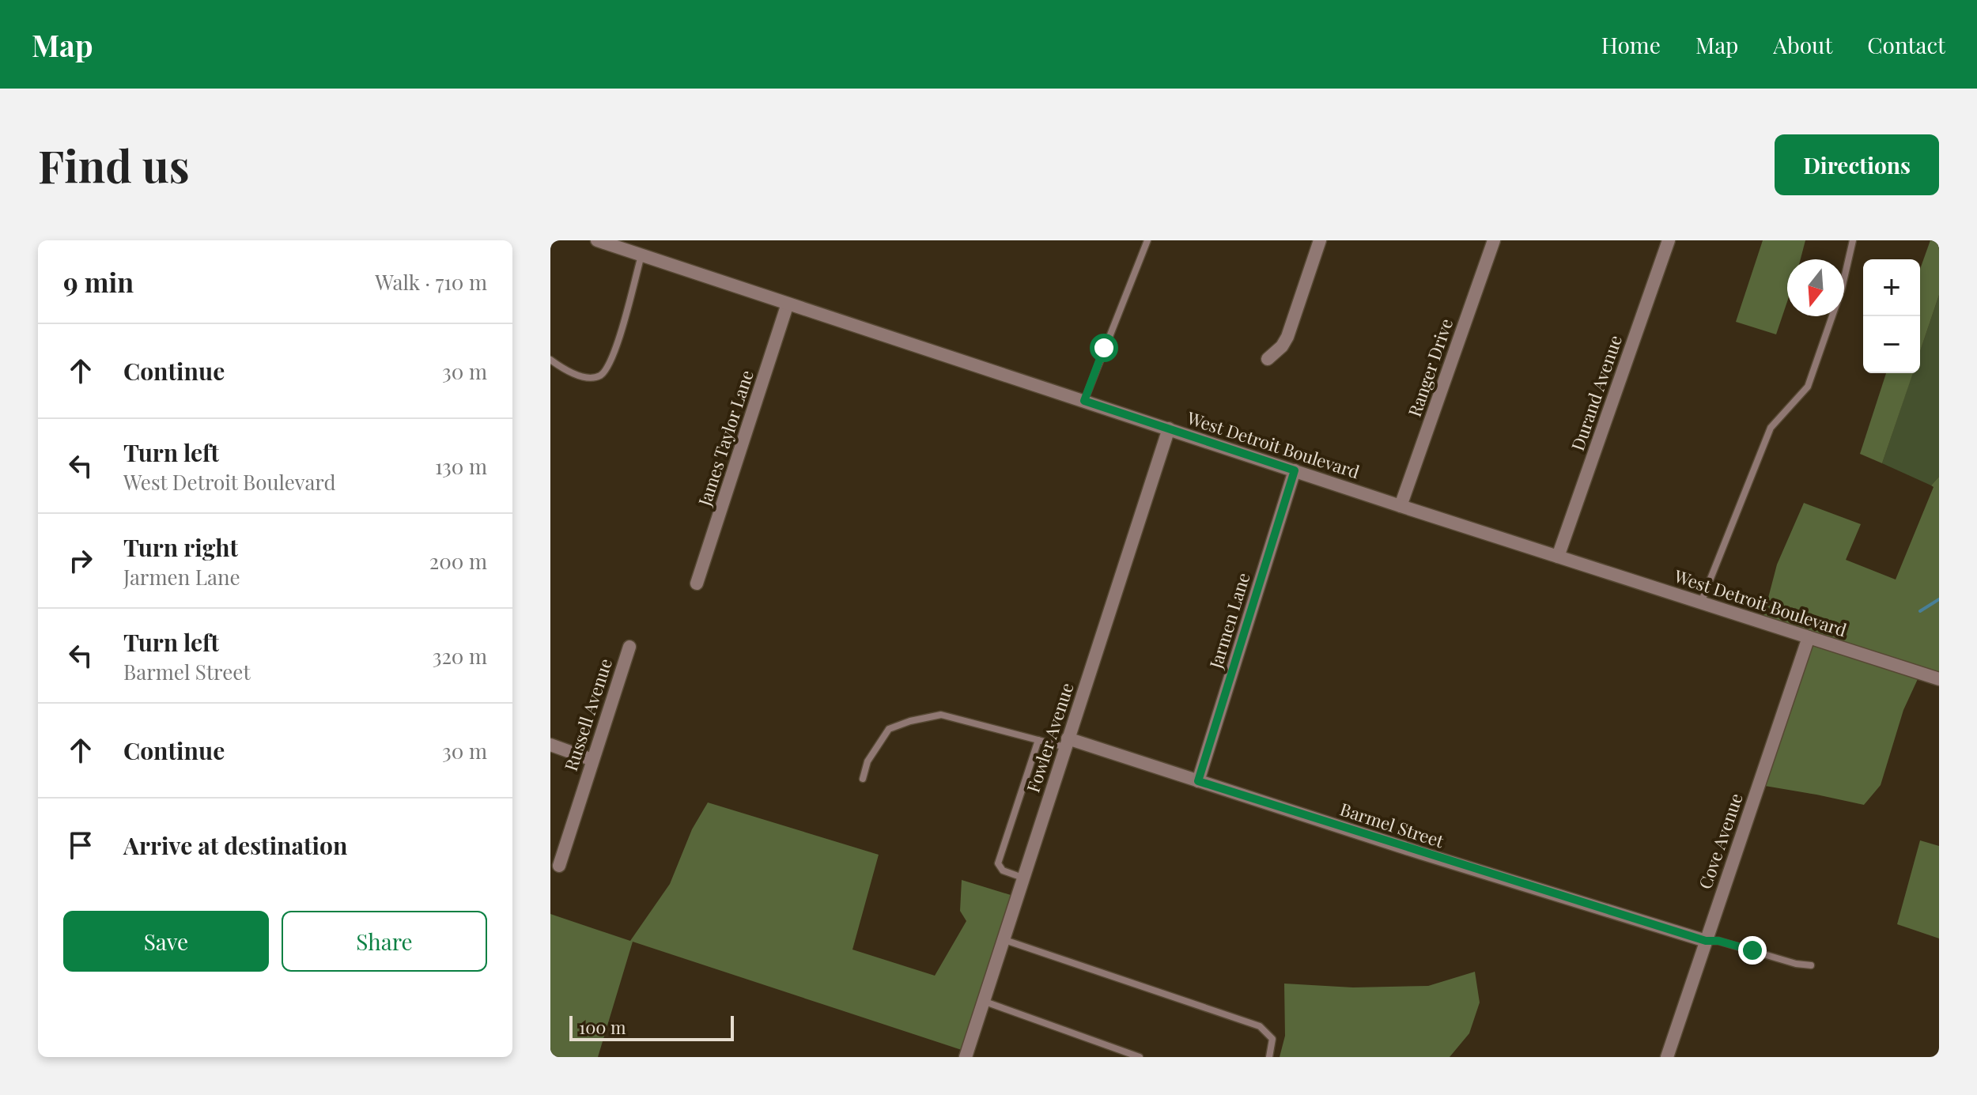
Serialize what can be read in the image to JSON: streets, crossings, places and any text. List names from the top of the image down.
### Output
{
  "streets": {
    "street": [
      "Ranger Drive",
      "Durand Avenue",
      "James Taylor Lane",
      "West Detroit Boulevard",
      "Jarmen Lane",
      "Russell Avenue",
      "Fowler Avenue",
      "Barmel Street",
      "Cove Avenue"
    ]
  },
  "crossings": [
    ["Ranger Drive", "West Detroit Boulevard"],
    ["Durand Avenue", "West Detroit Boulevard"],
    ["James Taylor Lane", "West Detroit Boulevard"],
    ["West Detroit Boulevard", "Jarmen Lane"],
    ["West Detroit Boulevard", "Fowler Avenue"],
    ["West Detroit Boulevard", "Cove Avenue"],
    ["Jarmen Lane", "Barmel Street"],
    ["Fowler Avenue", "Barmel Street"],
    ["Barmel Street", "Cove Avenue"]
  ],
  "scale_bar": "100 m",
  "north": "bottom",
  "page": {
    "header": "Map",
    "nav": [
      "Home",
      "Map",
      "About",
      "Contact"
    ],
    "buttons": [
      "Directions",
      ["Save", "Share"]
    ],
    "title": "Find us",
    "heading": ["9 min", "Walk · 710 m"],
    "map_buttons": ["+", "−"],
    "list": [
      ["Continue", "30 m"],
      ["Turn left", "West Detroit Boulevard", "130 m"],
      ["Turn right", "Jarmen Lane", "200 m"],
      ["Turn left", "Barmel Street", "320 m"],
      ["Continue", "30 m"],
      "Arrive at destination"
    ],
    "scale": "100 m"
  }
}
